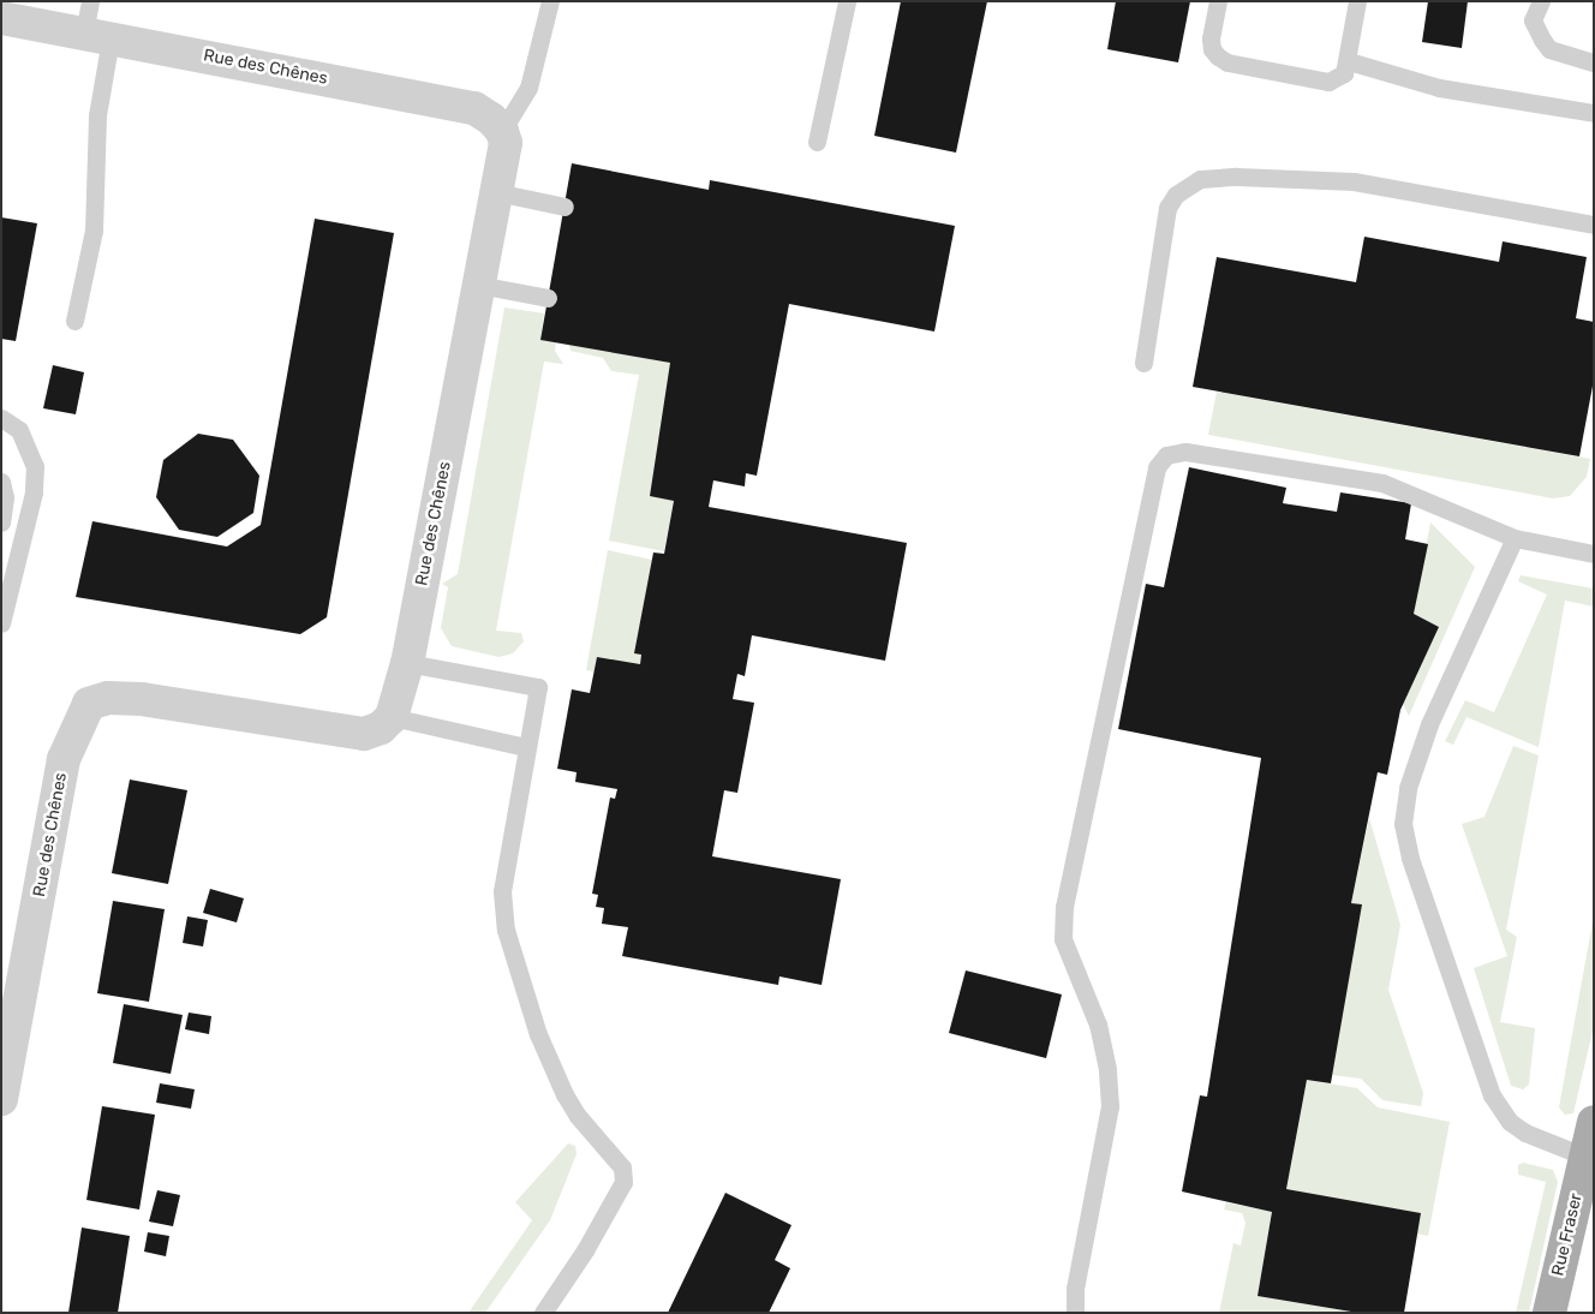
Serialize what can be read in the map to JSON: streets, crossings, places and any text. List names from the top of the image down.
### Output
{
  "streets": {
    "main road": ["Rue Fraser"],
    "street": ["Rue des Chênes"]
  }
}
